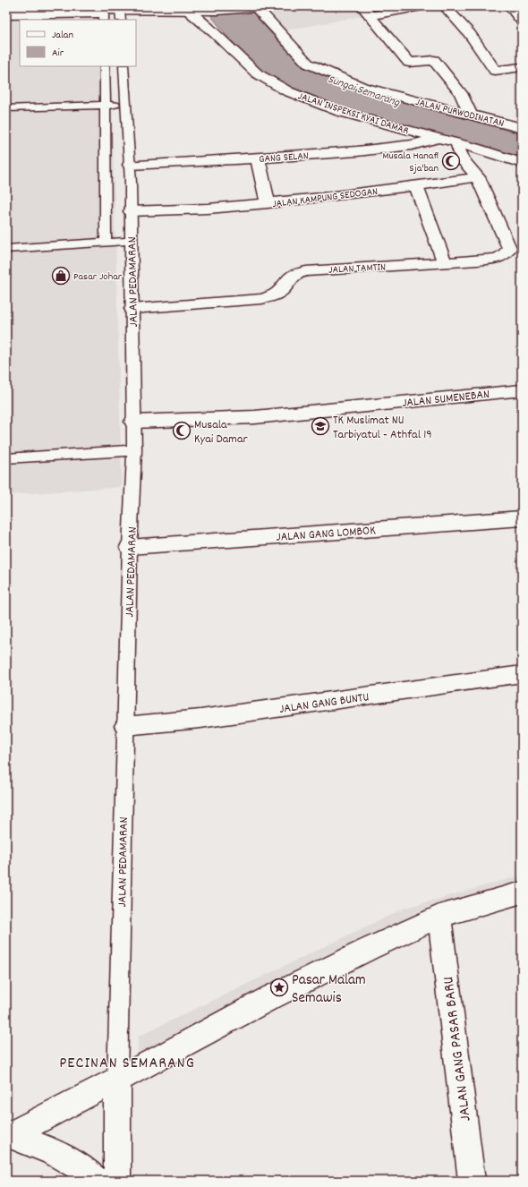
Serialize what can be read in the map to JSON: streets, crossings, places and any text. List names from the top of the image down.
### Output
{
  "streets": {
    "street": [
      "JALAN PURWODINATAN",
      "JALAN INSPEKSI KYAI DAMAR",
      "GANG SELAN",
      "JALAN KAMPUNG SEDOGAN",
      "JALAN TAMTIN",
      "JALAN SUMENEBAN",
      "JALAN GANG LOMBOK",
      "JALAN GANG BUNTU",
      "JALAN GANG PASAR BARU"
    ],
    "lane": ["JALAN PEDAMARAN"]
  },
  "crossings": [
    ["JALAN INSPEKSI KYAI DAMAR", "GANG SELAN"],
    ["GANG SELAN", "JALAN PEDAMARAN"],
    ["JALAN KAMPUNG SEDOGAN", "JALAN TAMTIN"],
    ["JALAN KAMPUNG SEDOGAN", "JALAN PEDAMARAN"],
    ["JALAN TAMTIN", "JALAN PEDAMARAN"],
    ["JALAN PEDAMARAN", "JALAN SUMENEBAN"],
    ["JALAN PEDAMARAN", "JALAN GANG LOMBOK"],
    ["JALAN PEDAMARAN", "JALAN GANG BUNTU"]
  ],
  "districts": ["PECINAN SEMARANG"],
  "water": ["Sungai Semarang"],
  "places": {
    "mosque": ["Musala Hanafi Sja'ban", "Musala Kyai Damar"],
    "shop": ["Pasar Johar"],
    "school or university": ["TK Muslimat NU Tarbiyatul - Athfal 19"],
    "place": ["Pasar Malam Semawis"]
  },
  "legend": ["Jalan", "Air"]
}
